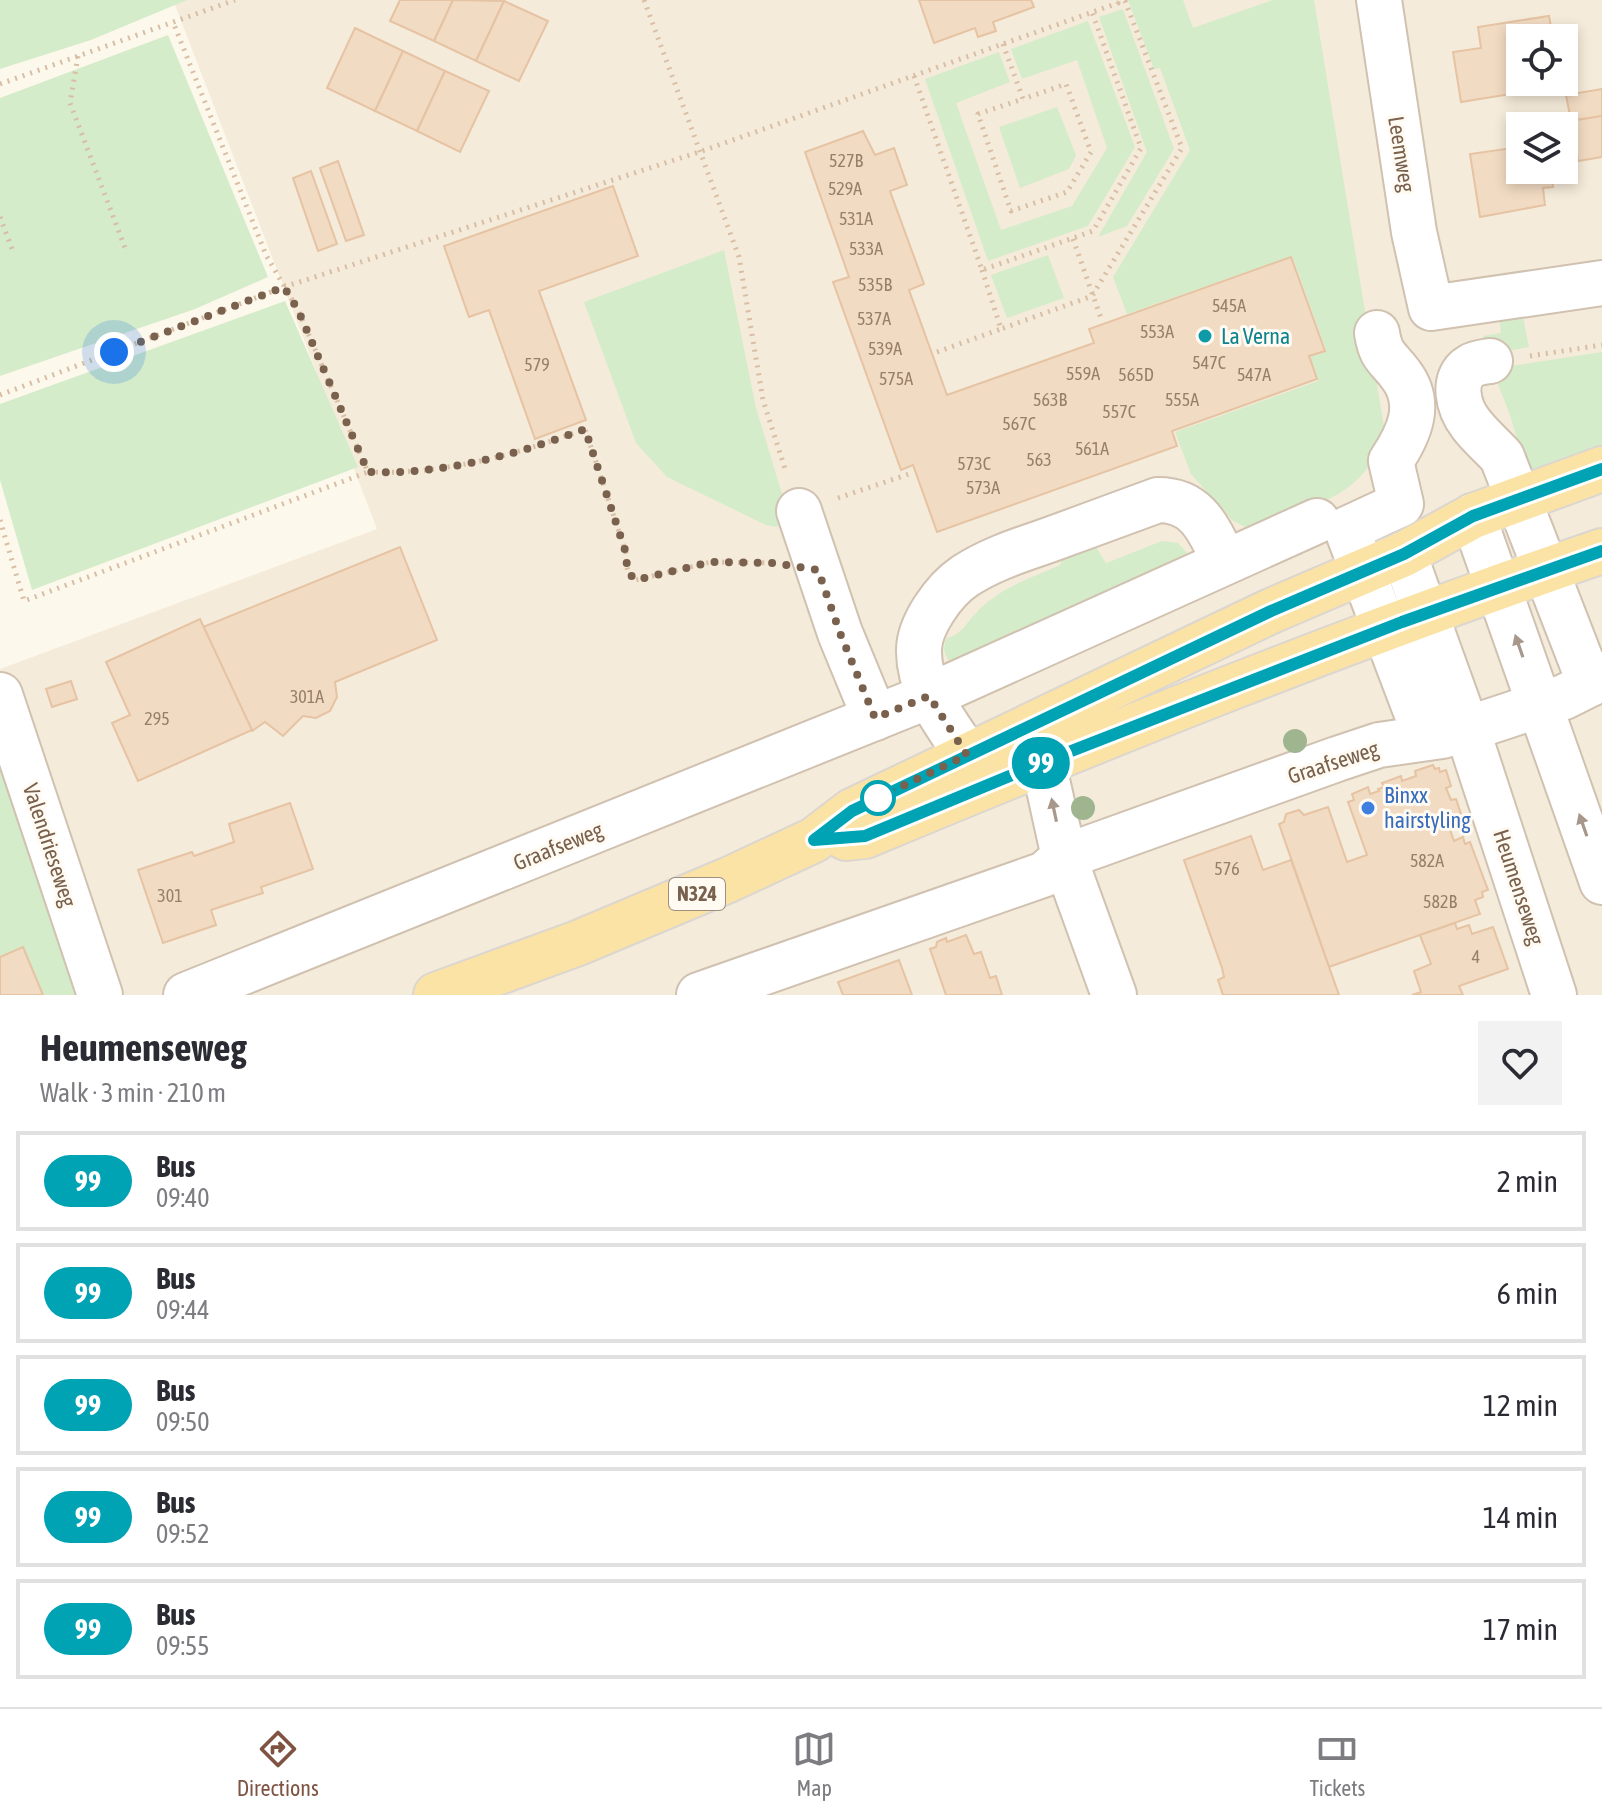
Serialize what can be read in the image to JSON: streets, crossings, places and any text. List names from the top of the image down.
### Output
{
  "streets": {
    "main road": ["N324"],
    "street": [
      "Leemweg",
      "Graafseweg",
      "Valendrieseweg",
      "Heumenseweg"
    ]
  },
  "crossings": [
    ["Graafseweg", "Heumenseweg"],
    ["Heumenseweg", "N324"]
  ],
  "places": ["La Verna", "Binxx hairstyling"],
  "lines": ["bus line 99"],
  "house_numbers": [
    "527B",
    "529A",
    "531A",
    "533A",
    "535B",
    "545A",
    "537A",
    "553A",
    "539A",
    "547C",
    "579",
    "559A",
    "565D",
    "547A",
    "575A",
    "563B",
    "555A",
    "557C",
    "567C",
    "561A",
    "563",
    "573C",
    "573A",
    "301A",
    "295",
    "582A",
    "576",
    "301",
    "582B",
    "4"
  ],
  "page": {
    "on_map": "99",
    "heading": ["Heumenseweg", "Walk · 3 min · 210 m"],
    "list": [
      {
        "mark": "99",
        "name": "Bus",
        "note": "09:40",
        "value": "2 min"
      },
      {
        "mark": "99",
        "name": "Bus",
        "note": "09:44",
        "value": "6 min"
      },
      {
        "mark": "99",
        "name": "Bus",
        "note": "09:50",
        "value": "12 min"
      },
      {
        "mark": "99",
        "name": "Bus",
        "note": "09:52",
        "value": "14 min"
      },
      {
        "mark": "99",
        "name": "Bus",
        "note": "09:55",
        "value": "17 min"
      }
    ],
    "tabs": ["Directions", "Map", "Tickets"]
  }
}
